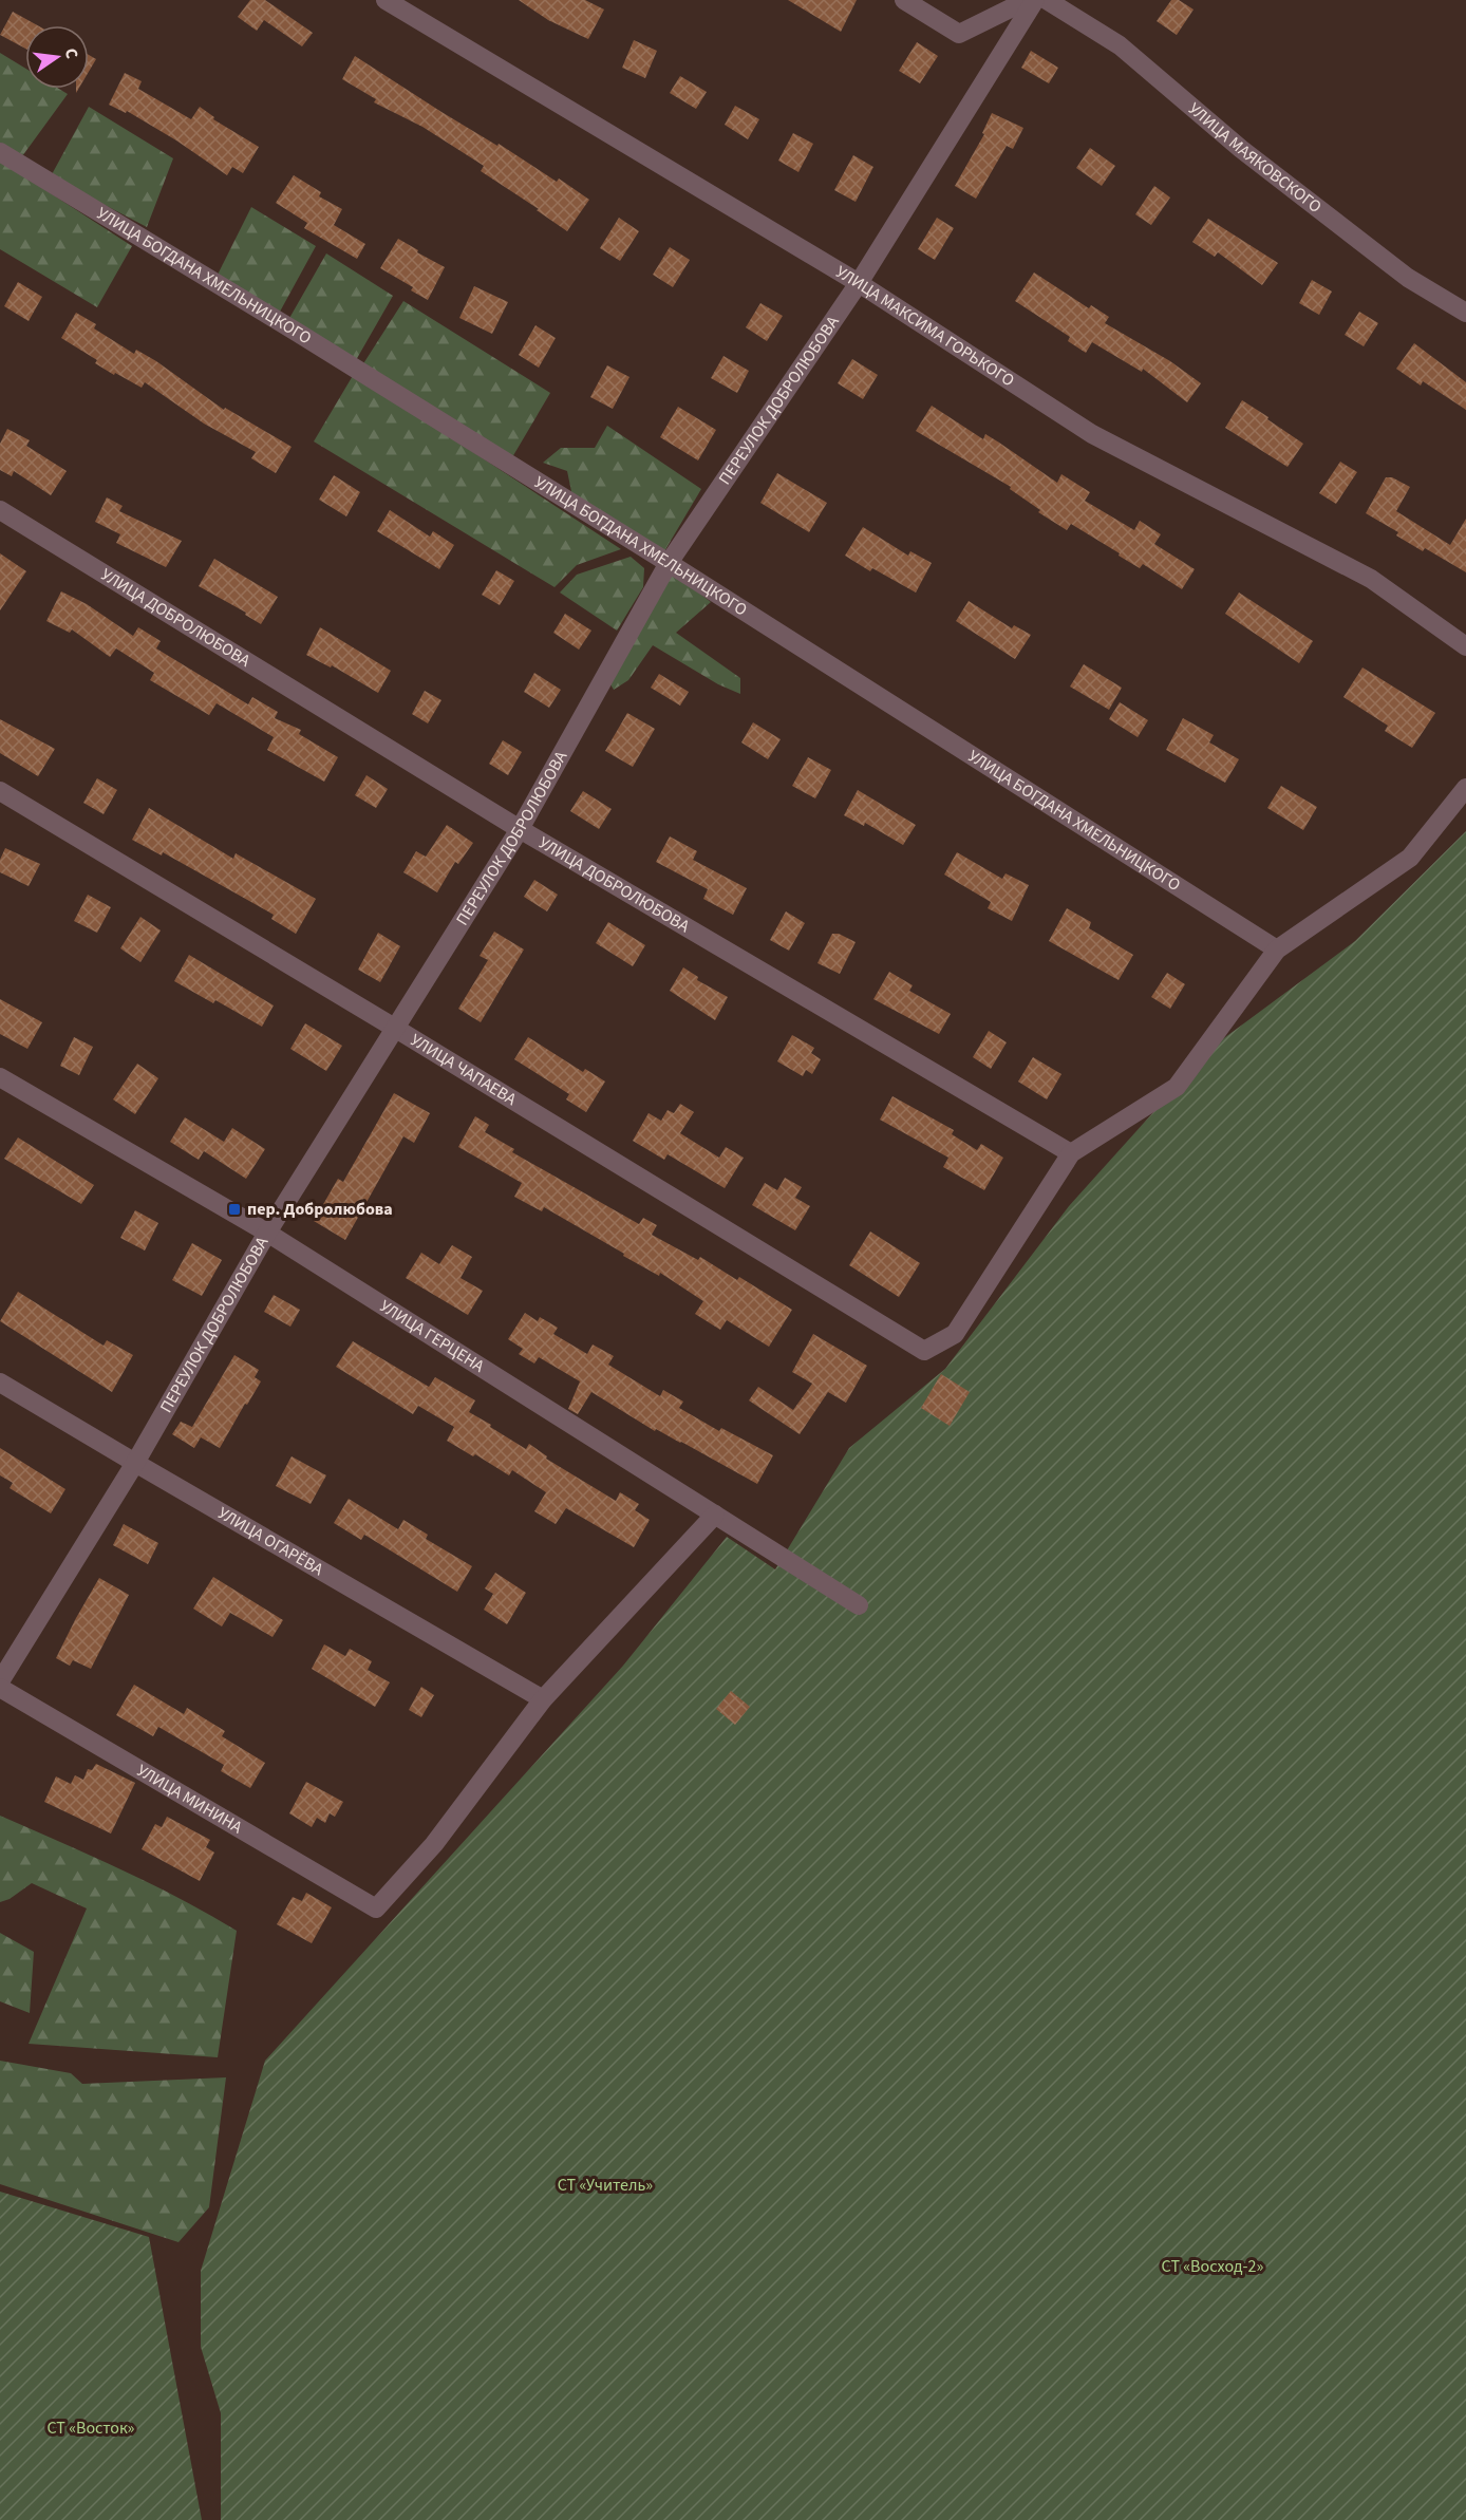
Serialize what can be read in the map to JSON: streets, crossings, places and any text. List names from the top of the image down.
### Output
{
  "streets": {
    "street": [
      "УЛИЦА МАЯКОВСКОГО",
      "УЛИЦА БОГДАНА ХМЕЛЬНИЦКОГО",
      "УЛИЦА МАКСИМА ГОРЬКОГО",
      "ПЕРЕУЛОК ДОБРОЛЮБОВА",
      "УЛИЦА ДОБРОЛЮБОВА",
      "УЛИЦА ЧАПАЕВА",
      "УЛИЦА ГЕРЦЕНА",
      "УЛИЦА ОГАРЁВА",
      "УЛИЦА МИНИНА"
    ]
  },
  "crossings": [
    ["УЛИЦА БОГДАНА ХМЕЛЬНИЦКОГО", "ПЕРЕУЛОК ДОБРОЛЮБОВА"],
    ["УЛИЦА МАКСИМА ГОРЬКОГО", "ПЕРЕУЛОК ДОБРОЛЮБОВА"],
    ["ПЕРЕУЛОК ДОБРОЛЮБОВА", "УЛИЦА ДОБРОЛЮБОВА"],
    ["ПЕРЕУЛОК ДОБРОЛЮБОВА", "УЛИЦА ЧАПАЕВА"],
    ["ПЕРЕУЛОК ДОБРОЛЮБОВА", "УЛИЦА ГЕРЦЕНА"],
    ["ПЕРЕУЛОК ДОБРОЛЮБОВА", "УЛИЦА ОГАРЁВА"],
    ["УЛИЦА ДОБРОЛЮБОВА", "УЛИЦА ЧАПАЕВА"],
    ["УЛИЦА ОГАРЁВА", "УЛИЦА МИНИНА"]
  ],
  "parks": ["СТ «Учитель»", "СТ «Восход-2»", "СТ «Восток»"],
  "places": {
    "transit": ["пер. Добролюбова"]
  },
  "north": "right"
}
